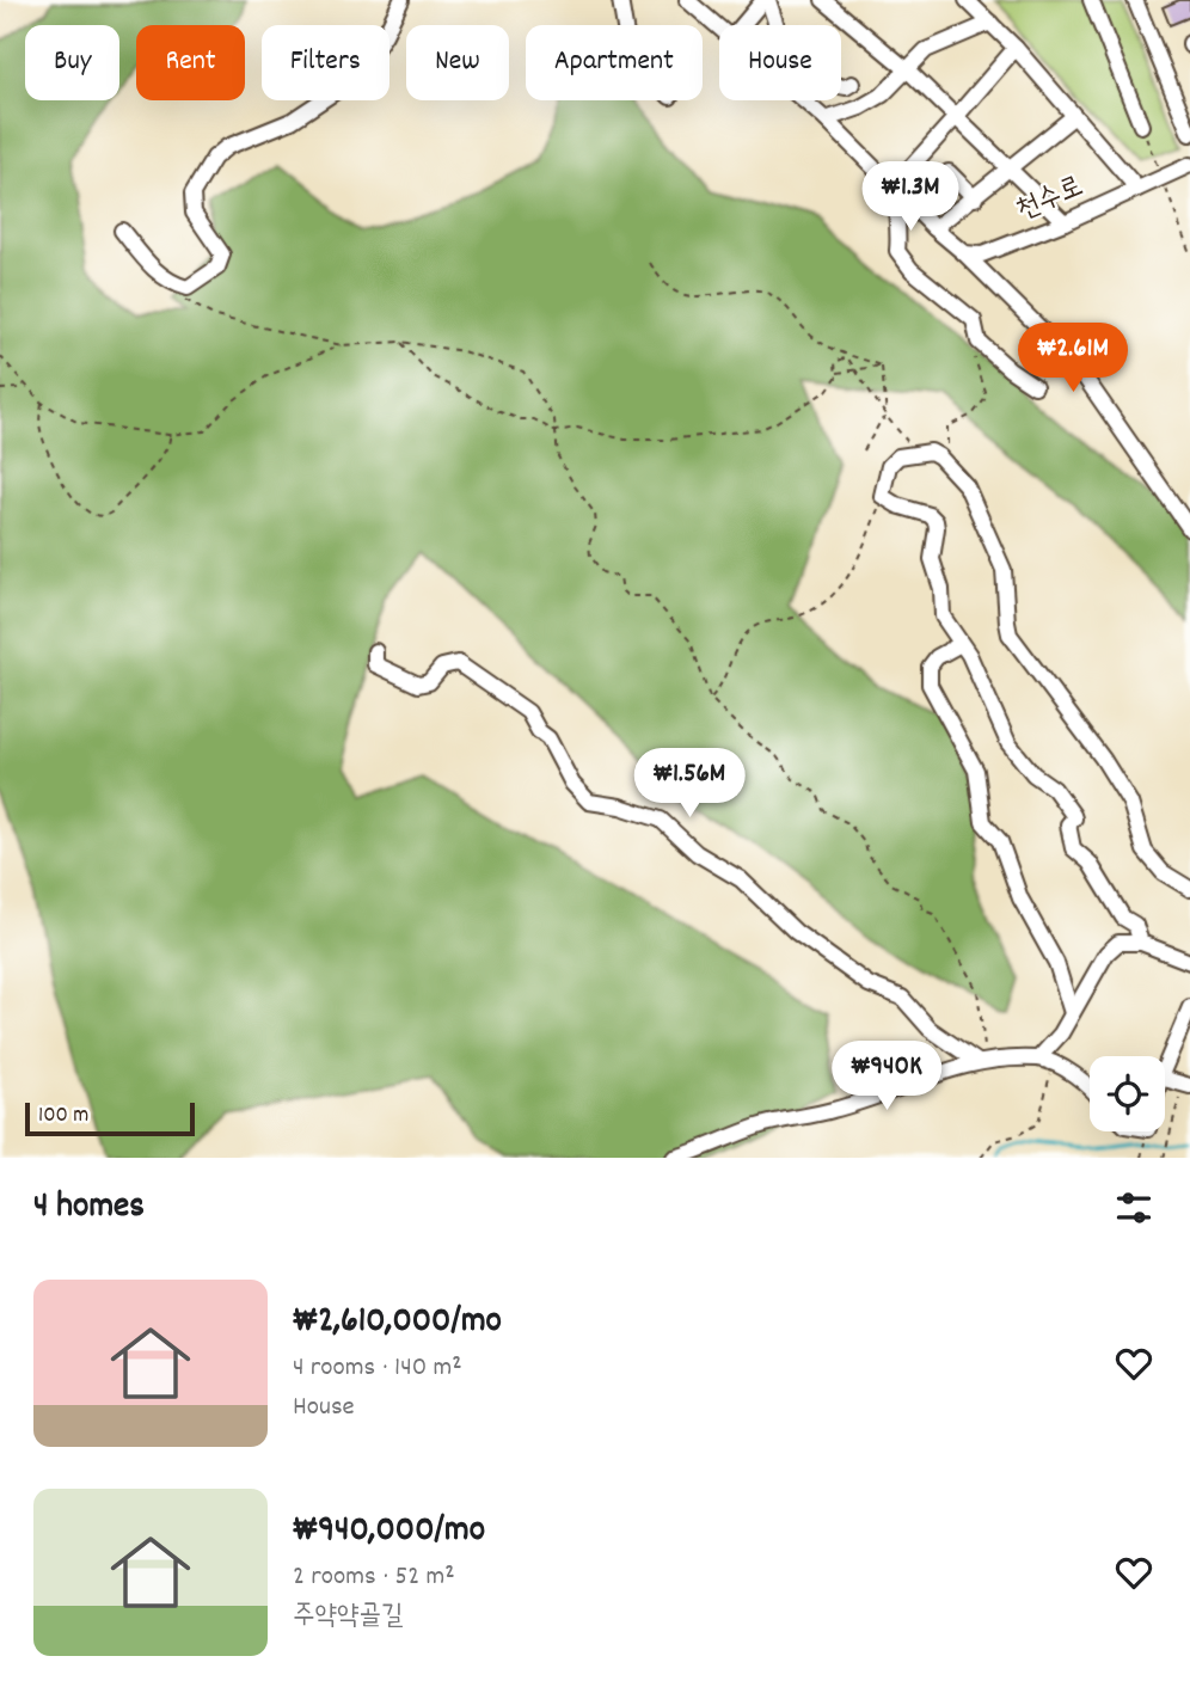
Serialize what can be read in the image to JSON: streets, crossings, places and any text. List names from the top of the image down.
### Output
{
  "streets": {
    "street": ["천수로"]
  },
  "scale_bar": "100 m",
  "page": {
    "chip": [
      "Buy",
      "Rent",
      "Filters",
      "New",
      "Apartment",
      "House"
    ],
    "price": [
      "₩1.3M",
      "₩2.61M",
      "₩1.56M",
      "₩940K"
    ],
    "scale": "100 m",
    "heading": "4 homes",
    "list": [
      {
        "name": "₩2,610,000/mo",
        "note": "4 rooms · 140 m² · House"
      },
      {
        "name": "₩940,000/mo",
        "note": "2 rooms · 52 m² · 주약약골길"
      }
    ]
  }
}
